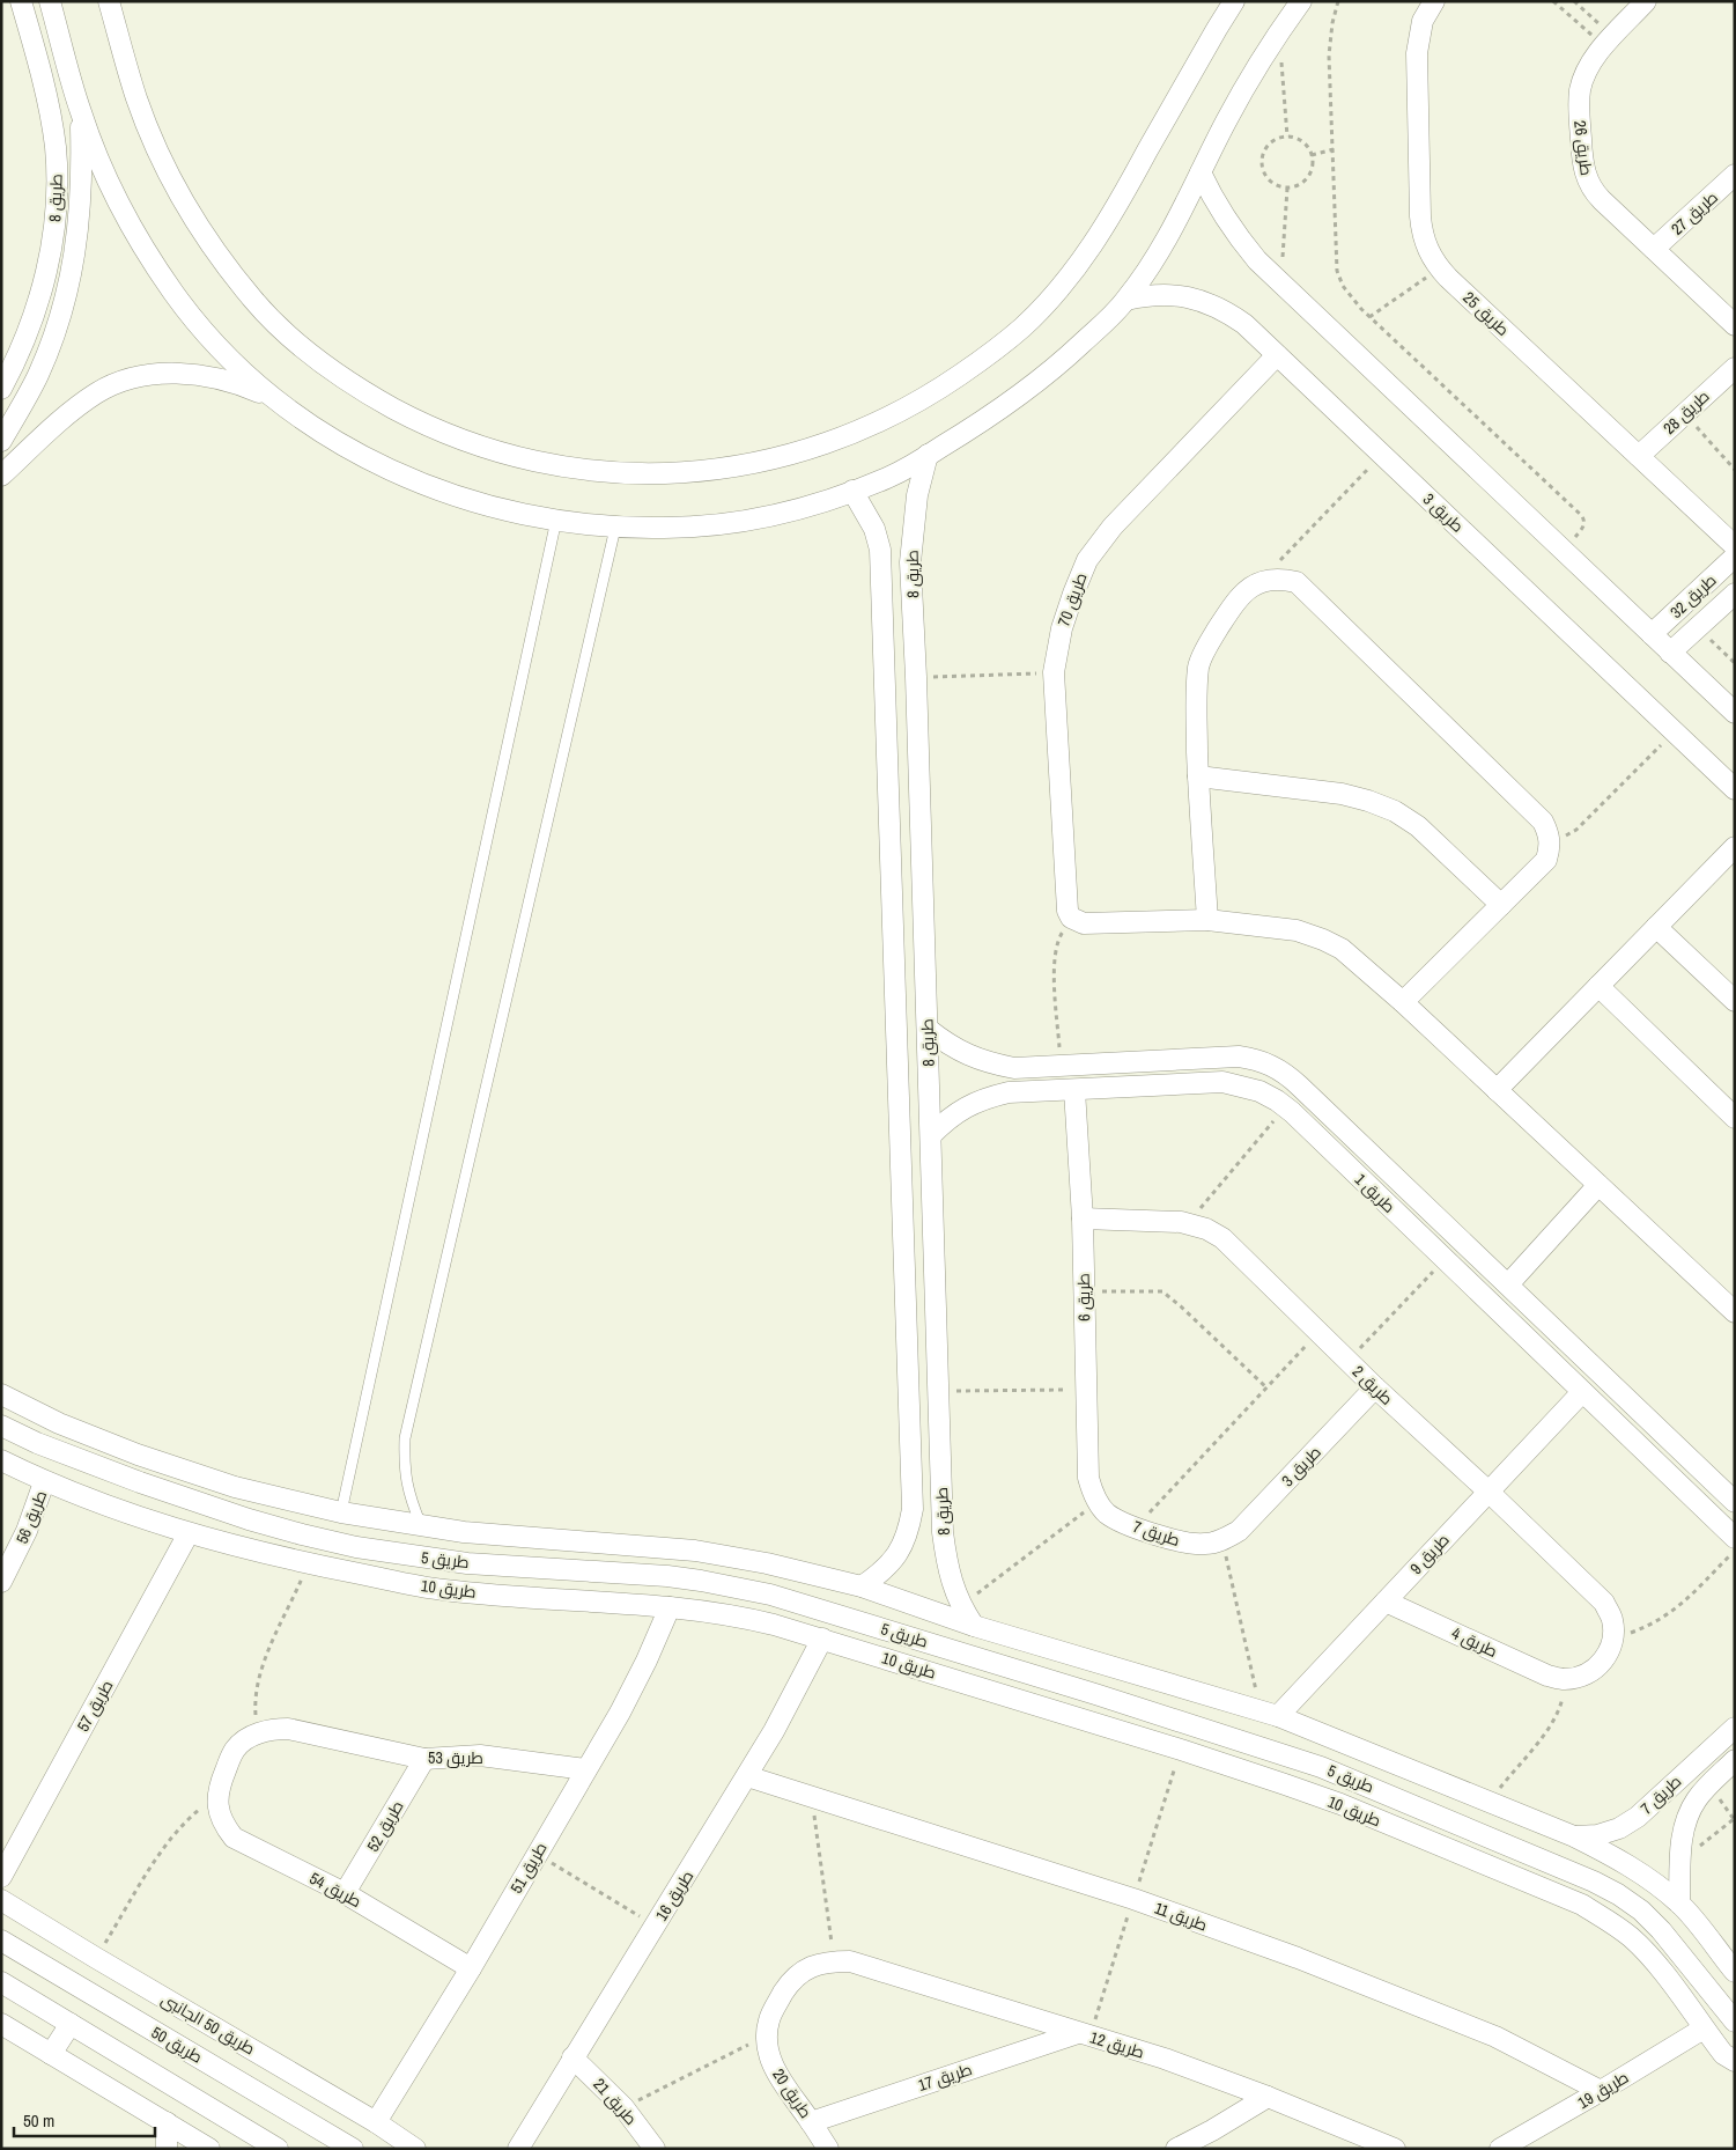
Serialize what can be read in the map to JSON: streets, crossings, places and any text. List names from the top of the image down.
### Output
{
  "streets": {
    "street": [
      "طريق 26",
      "طريق 8",
      "طريق 27",
      "طريق 25",
      "طريق 28",
      "طريق 3",
      "طريق 32",
      "طريق 70",
      "طريق 1",
      "طريق 6",
      "طريق 2",
      "طريق 56",
      "طريق 7",
      "طريق 9",
      "طريق 5",
      "طريق 10",
      "طريق 4",
      "طريق 57",
      "طريق 53",
      "طريق 52",
      "طريق 51",
      "طريق 54",
      "طريق 16",
      "طريق 11",
      "طريق 50 الجانبى",
      "طريق 50",
      "طريق 12",
      "طريق 17",
      "طريق 19",
      "طريق 20",
      "طريق 21"
    ]
  },
  "crossings": [
    ["طريق 26", "طريق 27"],
    ["طريق 8", "طريق 1"],
    ["طريق 8", "طريق 5"],
    ["طريق 25", "طريق 28"],
    ["طريق 3", "طريق 70"],
    ["طريق 3", "طريق 2"],
    ["طريق 3", "طريق 7"],
    ["طريق 1", "طريق 6"],
    ["طريق 1", "طريق 9"],
    ["طريق 6", "طريق 2"],
    ["طريق 6", "طريق 7"],
    ["طريق 2", "طريق 9"],
    ["طريق 56", "طريق 10"],
    ["طريق 7", "طريق 5"],
    ["طريق 9", "طريق 5"],
    ["طريق 9", "طريق 4"],
    ["طريق 10", "طريق 57"],
    ["طريق 10", "طريق 51"],
    ["طريق 10", "طريق 16"],
    ["طريق 10", "طريق 19"],
    ["طريق 53", "طريق 52"],
    ["طريق 53", "طريق 51"],
    ["طريق 52", "طريق 54"],
    ["طريق 51", "طريق 54"],
    ["طريق 51", "طريق 50 الجانبى"],
    ["طريق 16", "طريق 11"],
    ["طريق 16", "طريق 21"],
    ["طريق 11", "طريق 19"],
    ["طريق 12", "طريق 17"],
    ["طريق 17", "طريق 20"]
  ],
  "scale_bar": "50 m"
}
